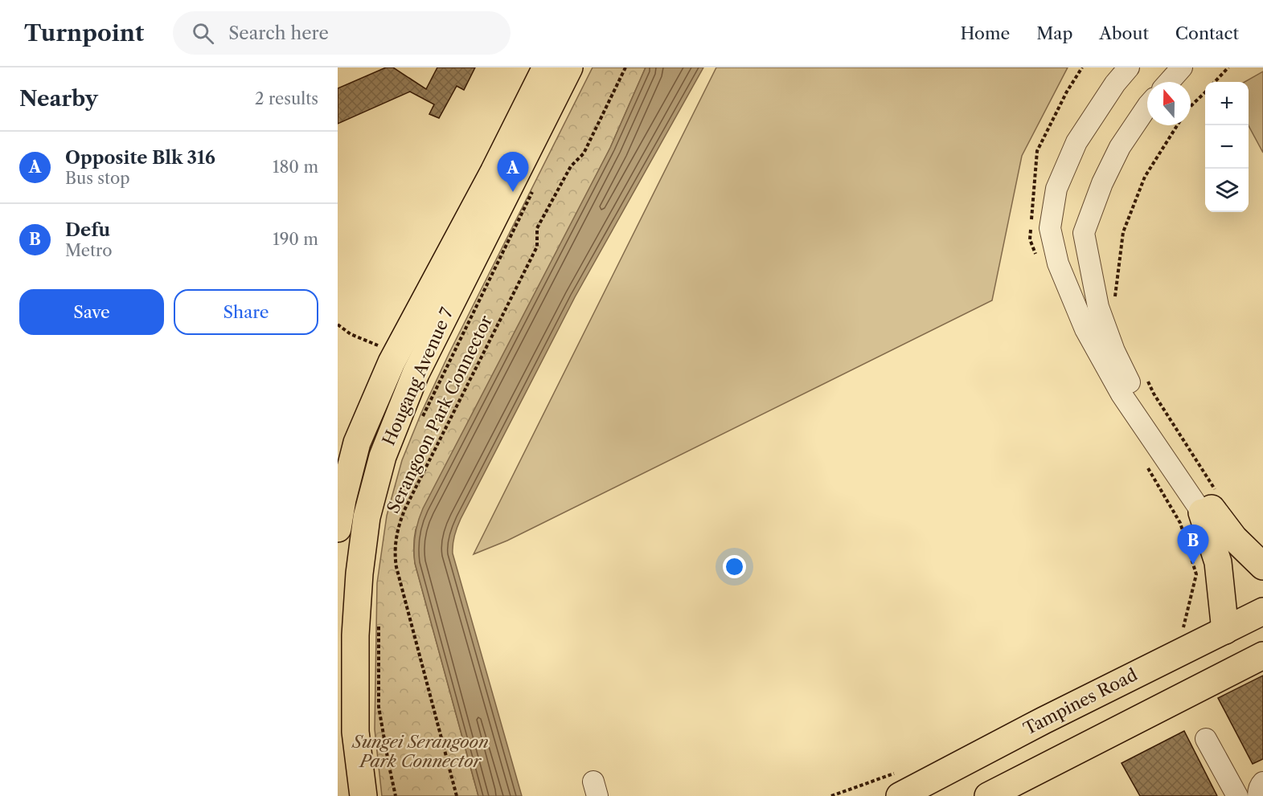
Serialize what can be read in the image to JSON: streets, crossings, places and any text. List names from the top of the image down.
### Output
{
  "streets": {
    "main road": ["Hougang Avenue 7", "Tampines Road"],
    "path": ["Serangoon Park Connector"]
  },
  "parks": ["Sungei Serangoon Park Connector"],
  "north": "top",
  "page": {
    "header": "Turnpoint",
    "search": "Search here",
    "nav": [
      "Home",
      "Map",
      "About",
      "Contact"
    ],
    "heading": ["Nearby", "2 results"],
    "map_buttons": ["+", "−"],
    "list": [
      {
        "mark": "A",
        "name": "Opposite Blk 316",
        "note": "Bus stop",
        "value": "180 m"
      },
      {
        "mark": "B",
        "name": "Defu",
        "note": "Metro",
        "value": "190 m"
      }
    ],
    "pins": ["A", "B"],
    "buttons": ["Save", "Share"]
  }
}
